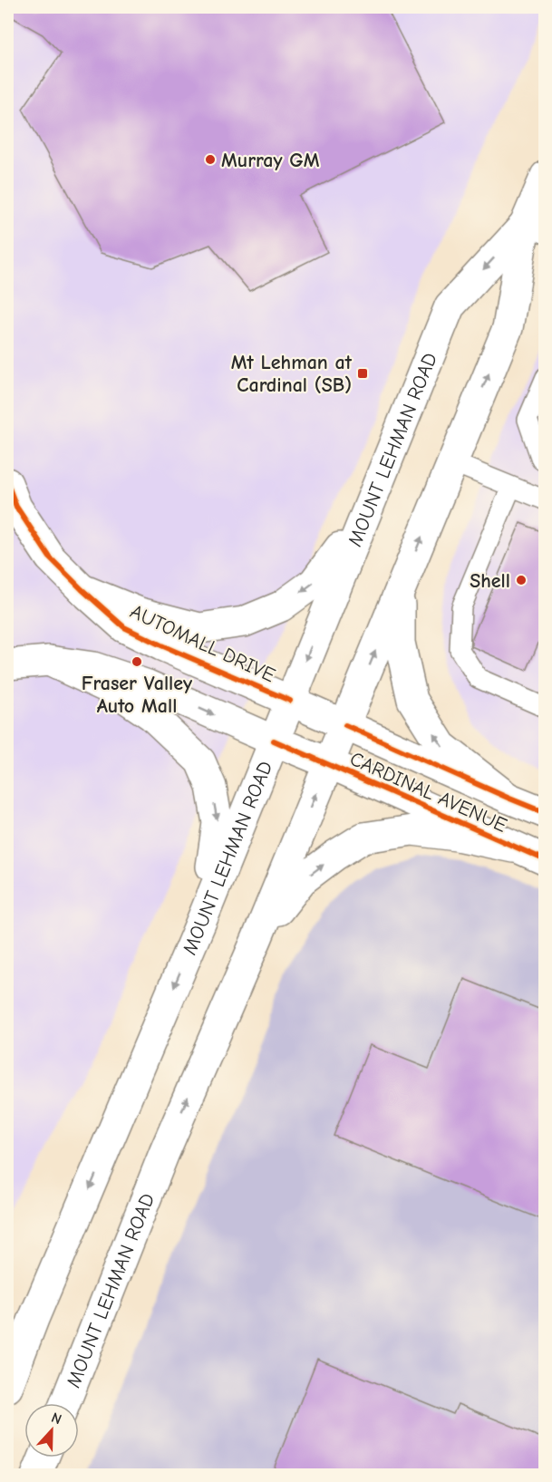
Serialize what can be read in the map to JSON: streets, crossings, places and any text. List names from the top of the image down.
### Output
{
  "streets": {
    "main road": ["MOUNT LEHMAN ROAD", "AUTOMALL DRIVE", "CARDINAL AVENUE"]
  },
  "crossings": [
    ["MOUNT LEHMAN ROAD", "AUTOMALL DRIVE"],
    ["MOUNT LEHMAN ROAD", "CARDINAL AVENUE"],
    ["AUTOMALL DRIVE", "CARDINAL AVENUE"]
  ],
  "places": {
    "other": ["Murray GM", "Shell", "Fraser Valley Auto Mall"],
    "transit": ["Mt Lehman at Cardinal (SB)"]
  },
  "north": "top"
}
